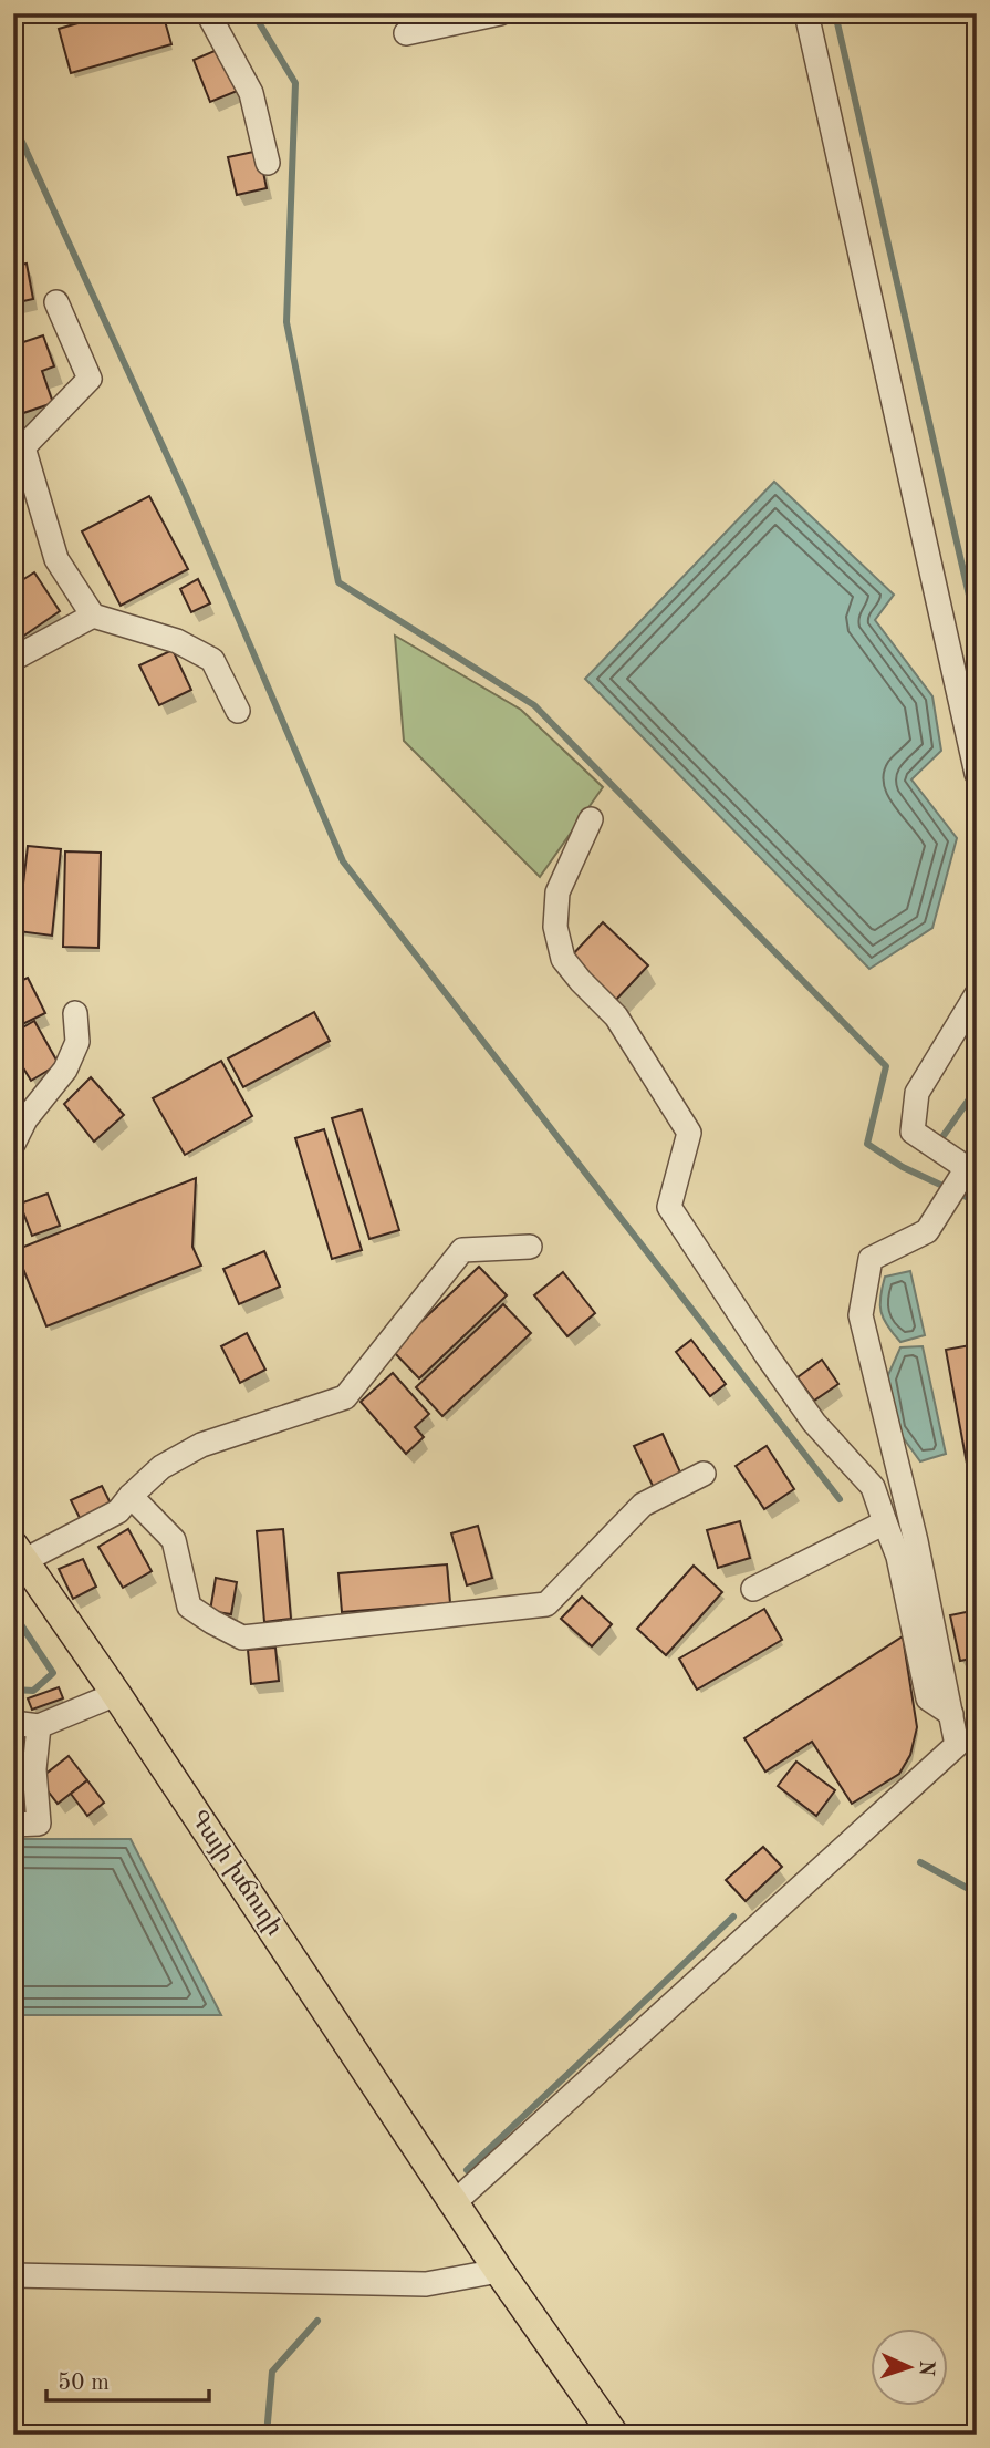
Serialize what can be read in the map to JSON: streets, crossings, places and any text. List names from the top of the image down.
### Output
{
  "streets": {
    "main road": ["Գայի խճուղի"]
  },
  "scale_bar": "50 m",
  "north": "right"
}
